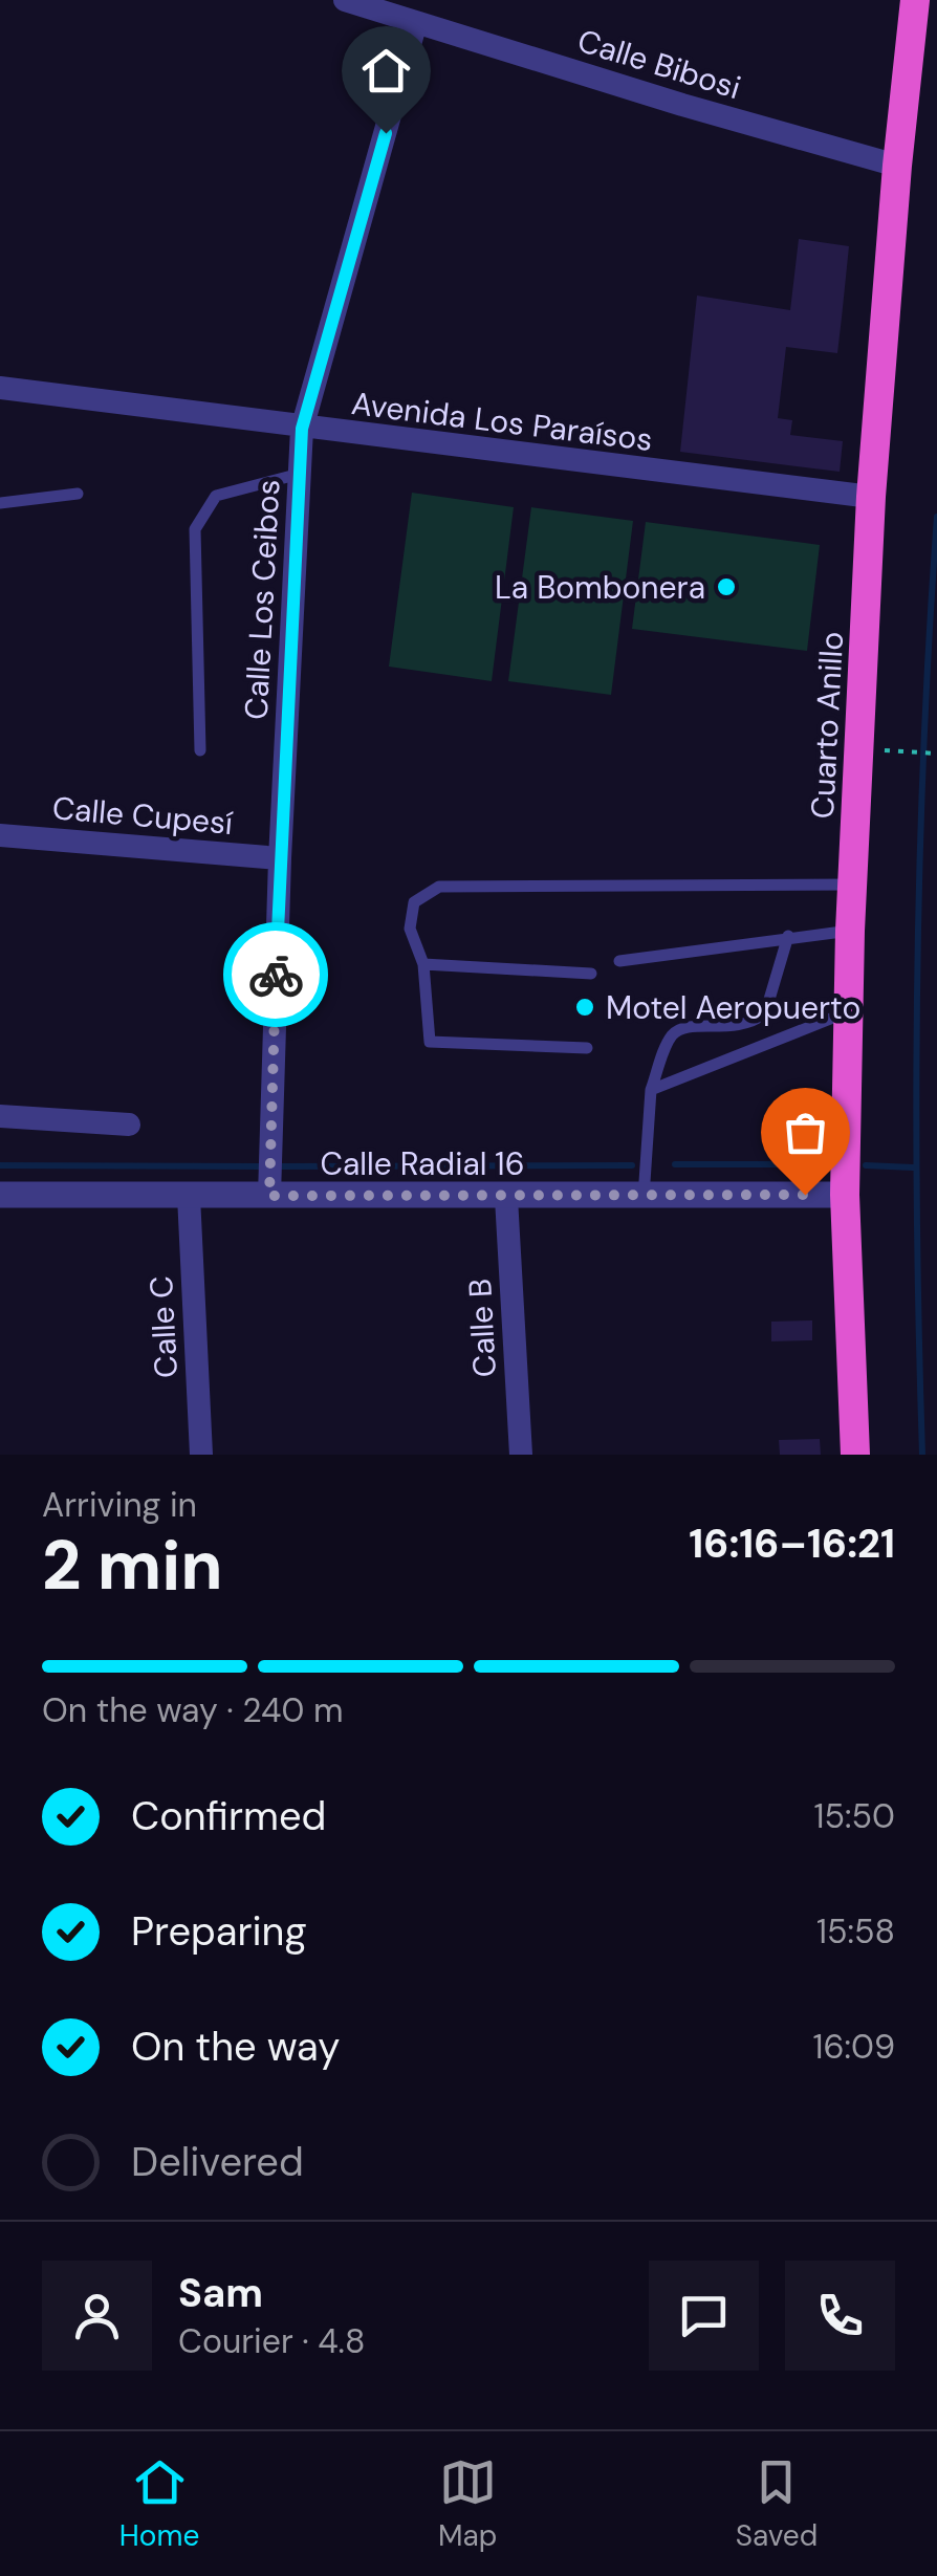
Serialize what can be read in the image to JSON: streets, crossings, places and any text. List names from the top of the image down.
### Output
{
  "streets": {
    "highway": ["Cuarto Anillo"],
    "street": [
      "Calle Bibosi",
      "Avenida Los Paraísos",
      "Calle Los Ceibos",
      "Calle Cupesí",
      "Calle Radial 16",
      "Calle C",
      "Calle B"
    ]
  },
  "crossings": [
    ["Calle Bibosi", "Calle Los Ceibos"],
    ["Calle Bibosi", "Cuarto Anillo"],
    ["Avenida Los Paraísos", "Calle Los Ceibos"],
    ["Avenida Los Paraísos", "Cuarto Anillo"],
    ["Calle Los Ceibos", "Calle Cupesí"],
    ["Calle Los Ceibos", "Calle Radial 16"],
    ["Cuarto Anillo", "Calle Radial 16"],
    ["Calle Radial 16", "Calle C"],
    ["Calle Radial 16", "Calle B"]
  ],
  "places": ["La Bombonera", "Motel Aeropuerto"],
  "page": {
    "heading": ["2 min", "Arriving in", "16:16–16:21"],
    "panel": ["Sam", "Courier · 4.8"],
    "bar": "On the way · 240 m",
    "list": [
      ["Confirmed", "15:50"],
      ["Preparing", "15:58"],
      ["On the way", "16:09"],
      "Delivered"
    ],
    "tabs": ["Home", "Map", "Saved"]
  }
}
